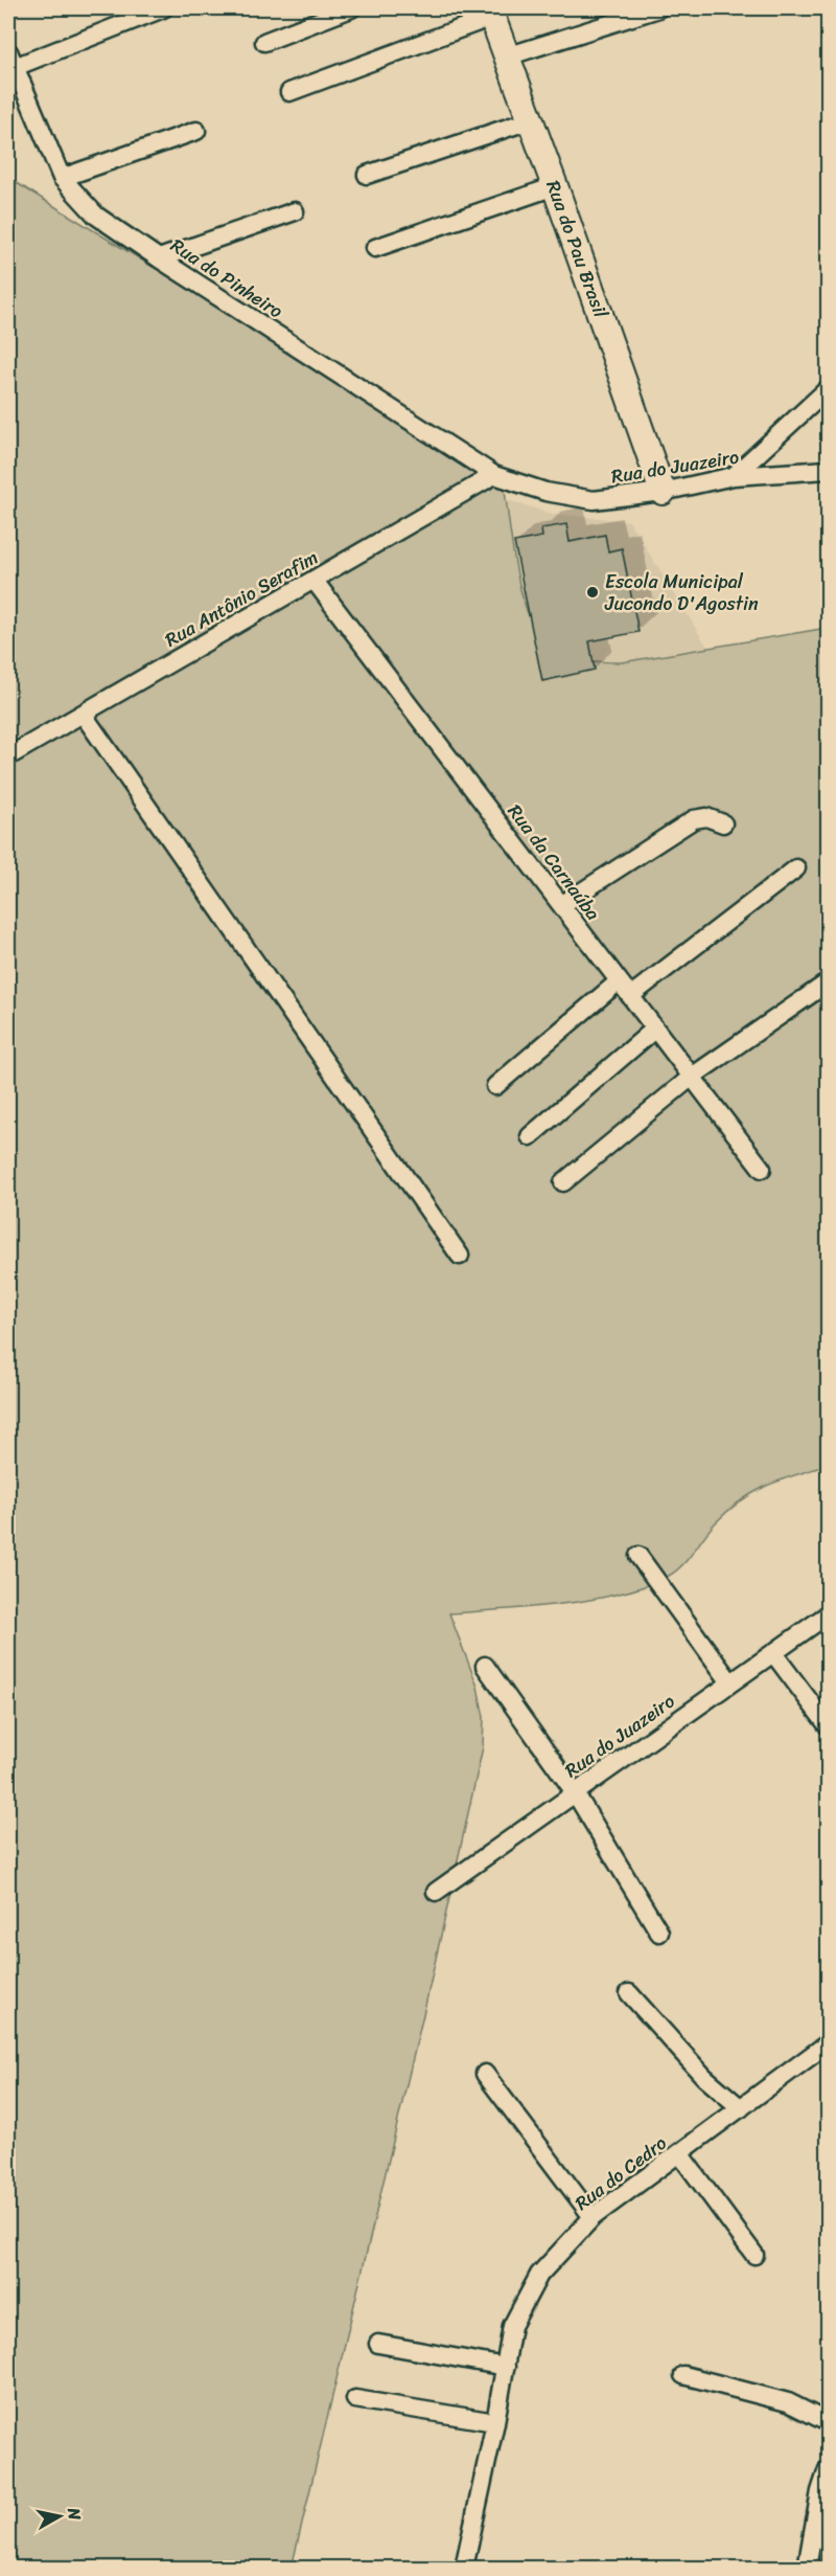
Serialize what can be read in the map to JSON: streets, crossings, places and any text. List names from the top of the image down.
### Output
{
  "streets": {
    "street": [
      "Rua do Pau Brasil",
      "Rua do Pinheiro",
      "Rua do Juazeiro",
      "Rua Antônio Serafim",
      "Rua da Carnaúba",
      "Rua do Cedro"
    ]
  },
  "crossings": [
    ["Rua do Pau Brasil", "Rua do Juazeiro"],
    ["Rua do Pinheiro", "Rua do Juazeiro"],
    ["Rua do Pinheiro", "Rua Antônio Serafim"],
    ["Rua do Juazeiro", "Rua Antônio Serafim"],
    ["Rua Antônio Serafim", "Rua da Carnaúba"]
  ],
  "places": ["Escola Municipal Jucondo D'Agostin"],
  "north": "right"
}
